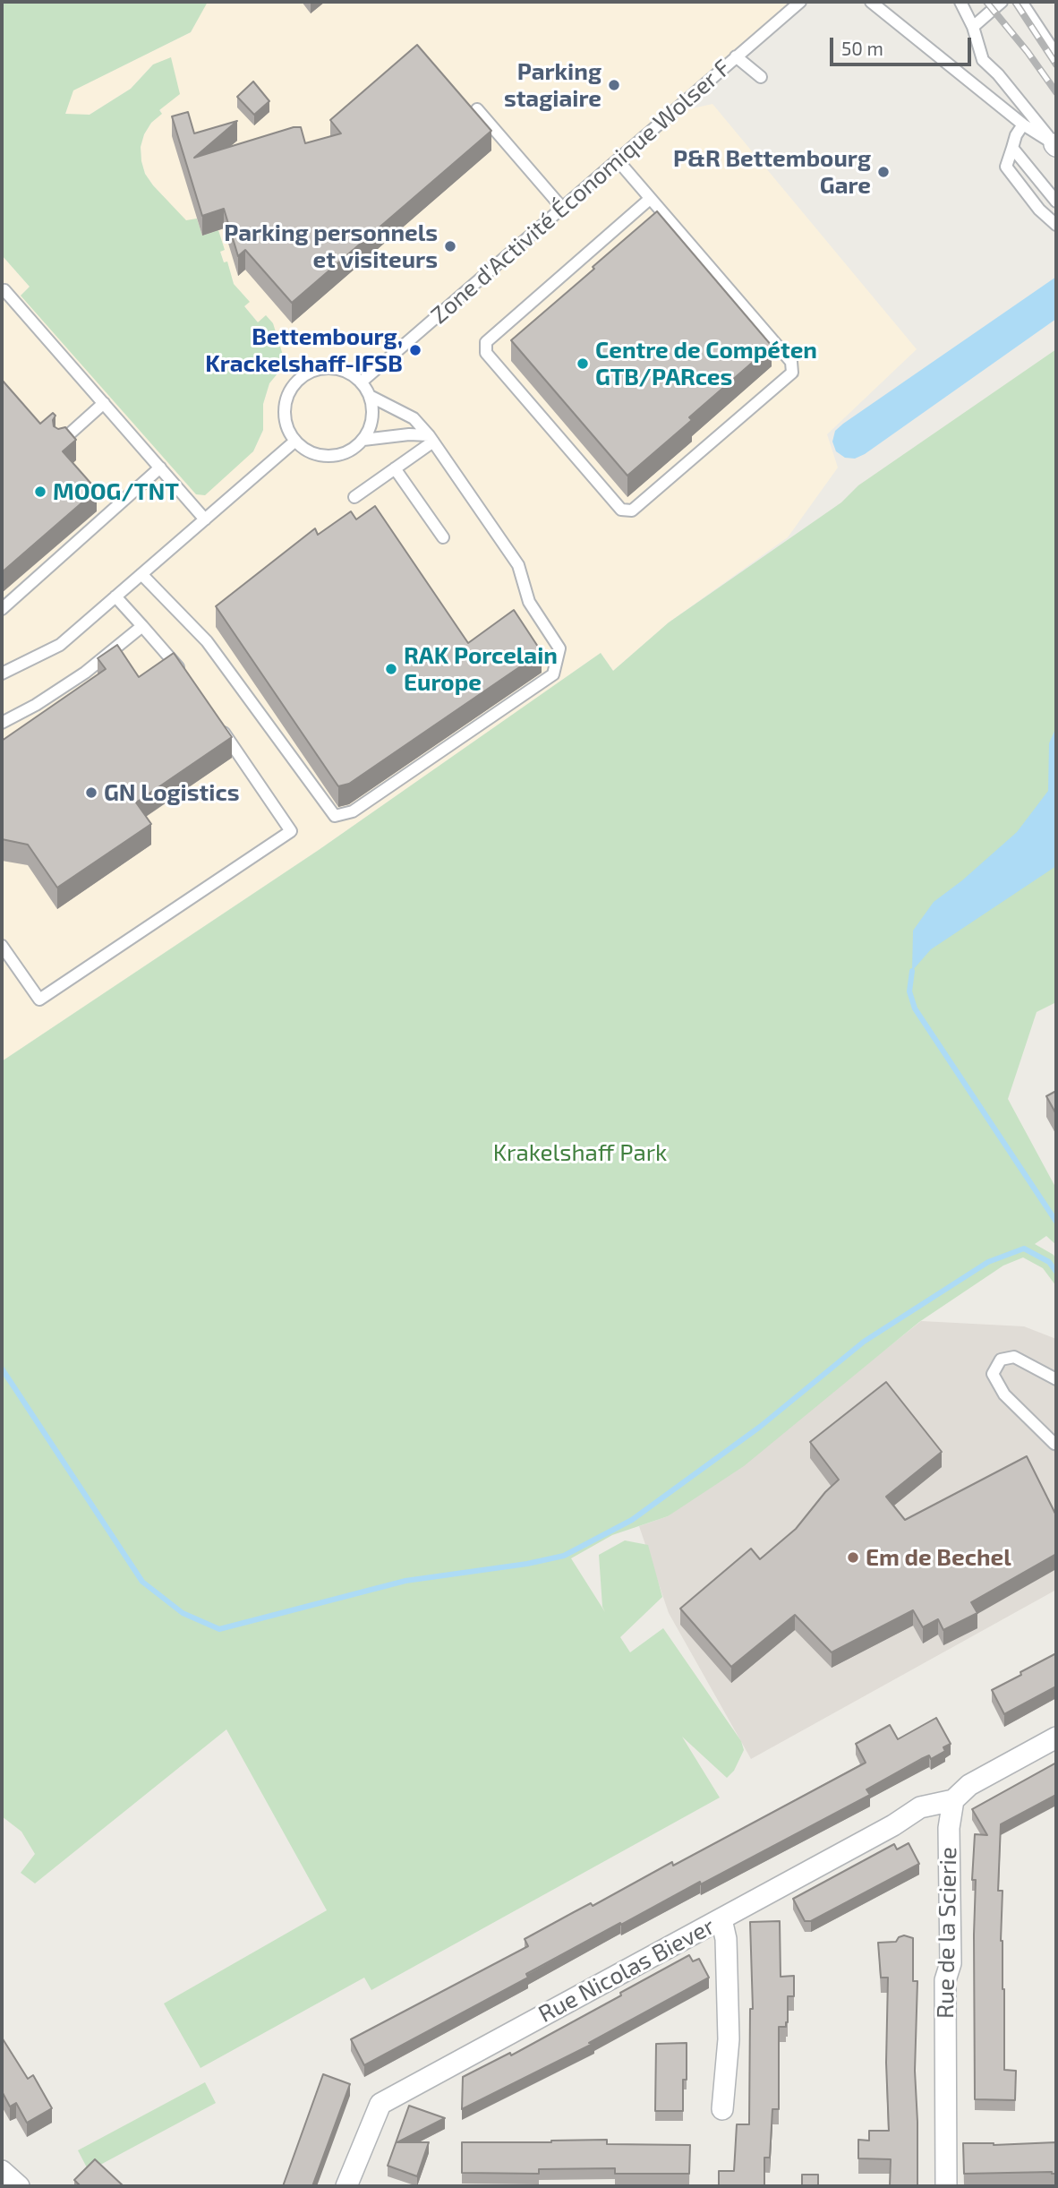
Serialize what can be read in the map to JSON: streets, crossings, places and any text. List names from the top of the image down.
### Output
{
  "streets": {
    "street": ["Rue de la Scierie", "Rue Nicolas Biever"],
    "lane": ["Zone d'Activité Économique Wolser F"]
  },
  "crossings": [
    ["Rue de la Scierie", "Rue Nicolas Biever"]
  ],
  "parks": ["Krakelshaff Park"],
  "places": [
    "Parking stagiaire",
    "P&R Bettembourg Gare",
    "Parking personnels et visiteurs",
    "Bettembourg, Krackelshaff-IFSB",
    "Centre de Compéten GTB/PARces",
    "MOOG/TNT",
    "RAK Porcelain Europe",
    "GN Logistics",
    "Em de Bechel"
  ],
  "scale_bar": "50 m"
}
